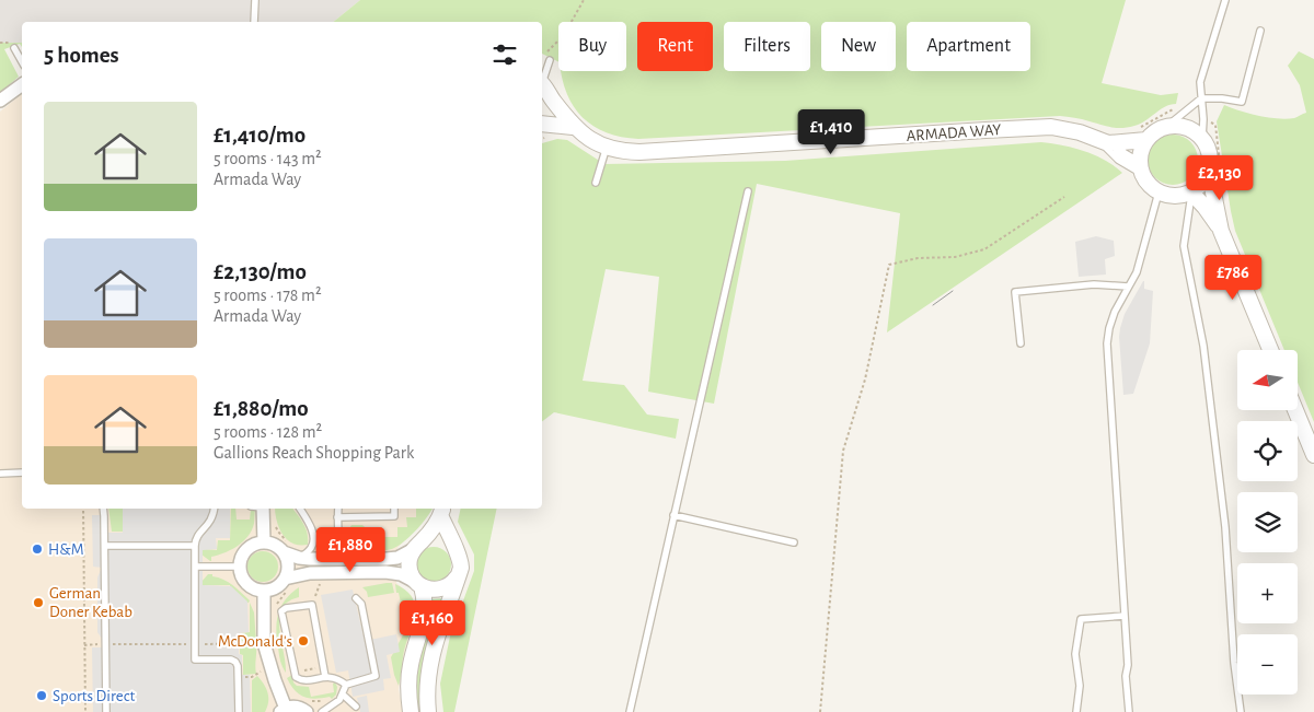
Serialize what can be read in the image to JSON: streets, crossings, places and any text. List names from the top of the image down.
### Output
{
  "streets": {
    "street": ["ARMADA WAY"]
  },
  "places": [
    "H&M",
    "German Doner Kebab",
    "McDonald's",
    "Sports Direct"
  ],
  "north": "left",
  "page": {
    "chip": [
      "Buy",
      "Rent",
      "Filters",
      "New",
      "Apartment"
    ],
    "heading": "5 homes",
    "list": [
      {
        "name": "£1,410/mo",
        "note": "5 rooms · 143 m² · Armada Way"
      },
      {
        "name": "£2,130/mo",
        "note": "5 rooms · 178 m² · Armada Way"
      },
      {
        "name": "£1,880/mo",
        "note": "5 rooms · 128 m² · Gallions Reach Shopping Park"
      }
    ],
    "price": [
      "£1,410",
      "£2,130",
      "£786",
      "£1,880",
      "£1,160"
    ],
    "map_buttons": ["+", "−"]
  }
}
